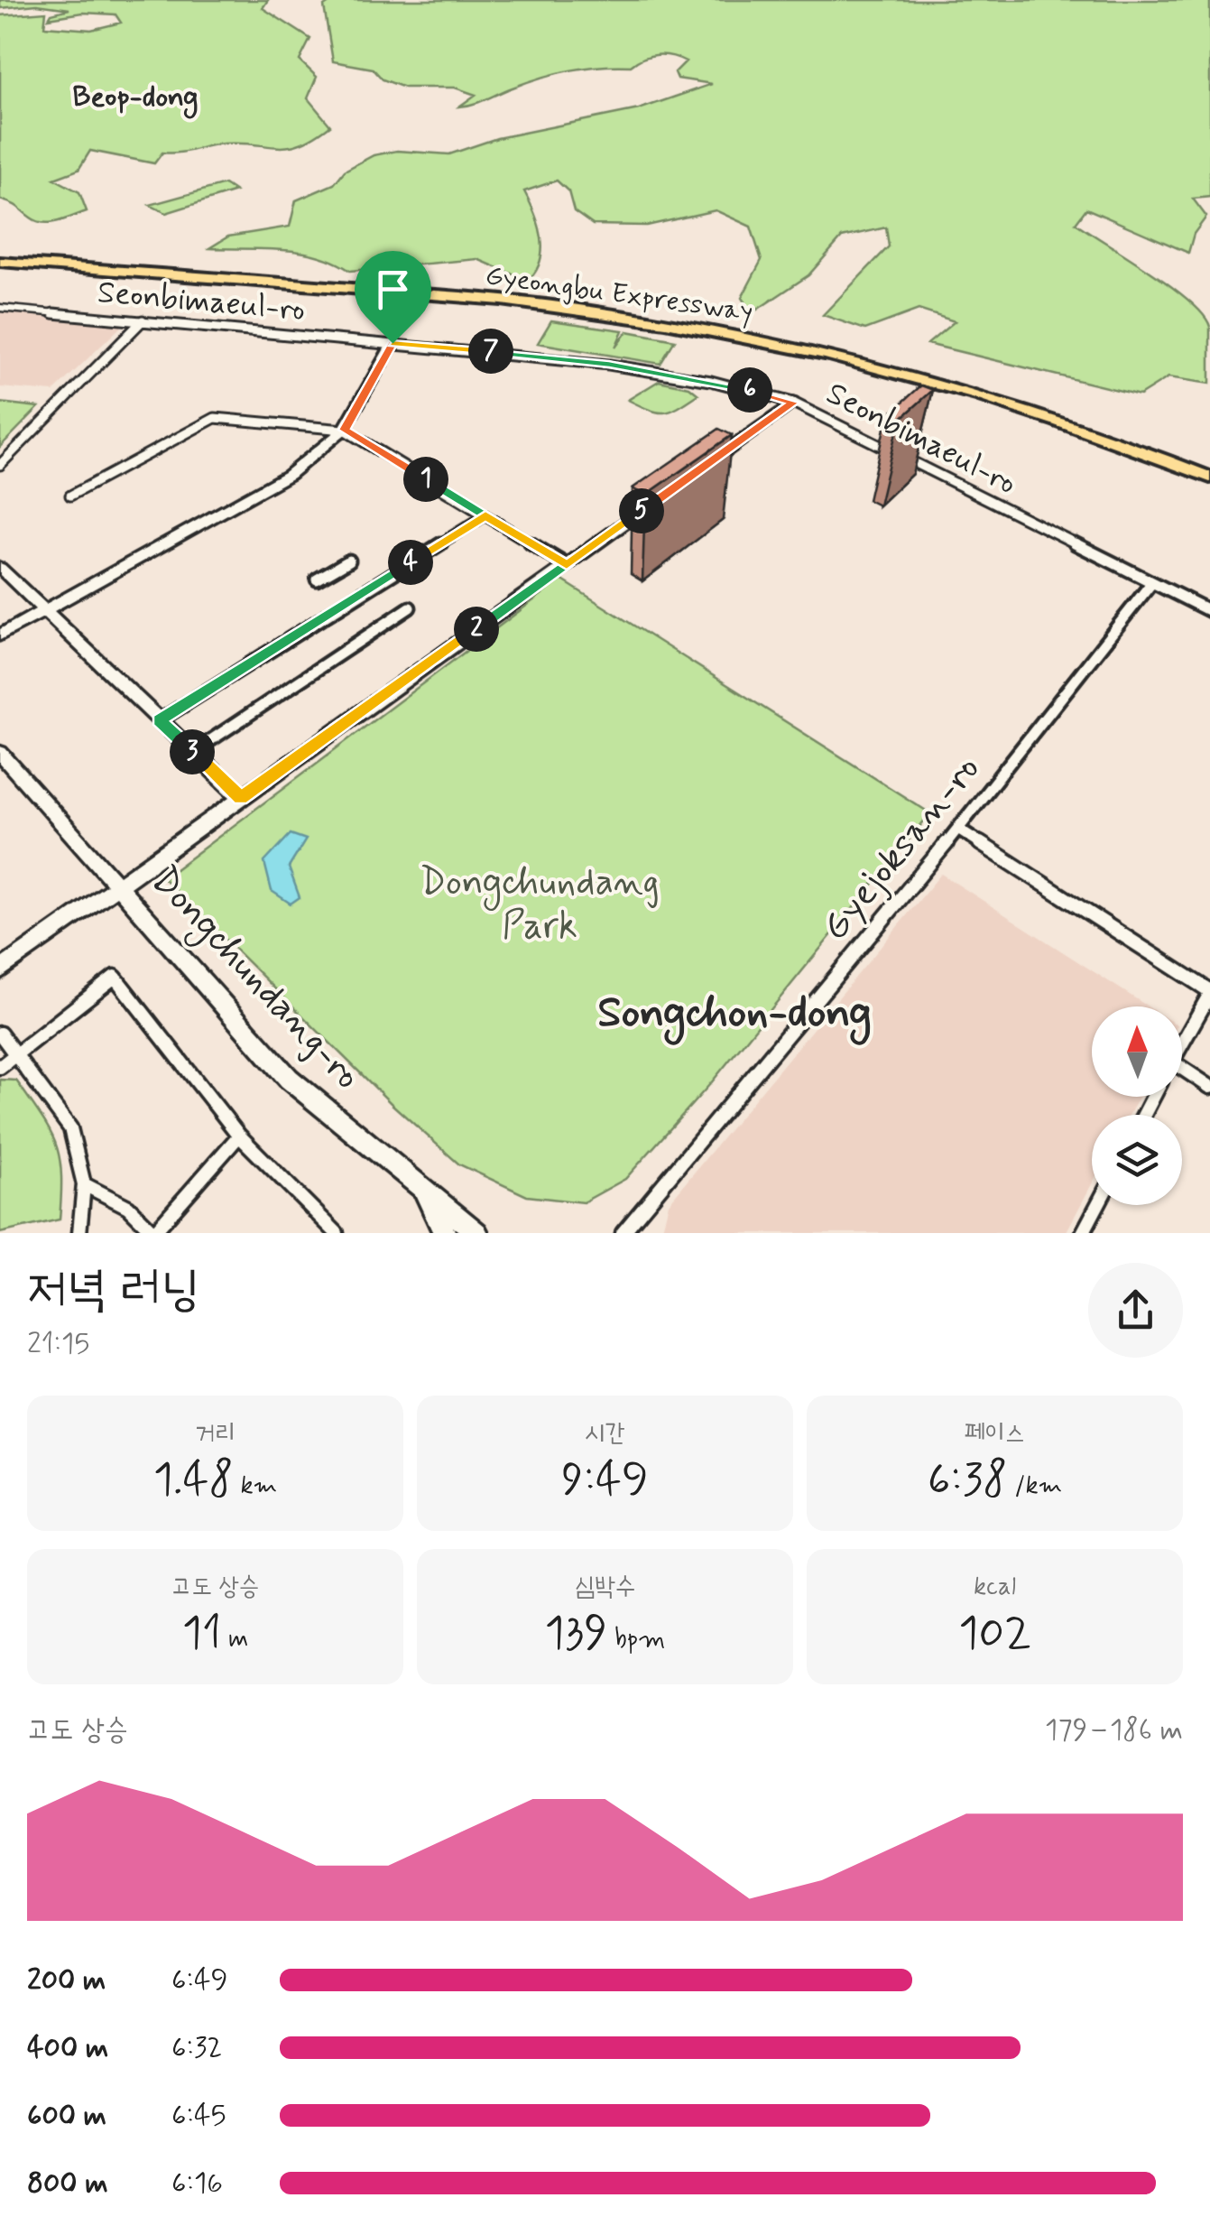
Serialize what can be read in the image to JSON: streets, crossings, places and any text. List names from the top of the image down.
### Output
{
  "streets": {
    "highway": ["Gyeongbu Expressway"],
    "main road": ["Dongchundang-ro"],
    "street": ["Seonbimaeul-ro", "Gyejoksan-ro"]
  },
  "crossings": [
    ["Seonbimaeul-ro", "Gyejoksan-ro"]
  ],
  "districts": ["Beop-dong", "Songchon-dong"],
  "parks": ["Dongchundang Park"],
  "north": "top",
  "page": {
    "pins": [
      "7",
      "6",
      "1",
      "5",
      "4",
      "2",
      "3"
    ],
    "heading": ["저녁 러닝", "21:15"],
    "stats": [
      ["거리", "1.48 km"],
      ["시간", "9:49"],
      ["페이스", "6:38 /km"],
      ["고도 상승", "11 m"],
      ["심박수", "139 bpm"],
      ["kcal", "102"]
    ],
    "chart": ["고도 상승", "179–186 m"],
    "list": [
      {
        "name": "200 m",
        "note": "6:49"
      },
      {
        "name": "400 m",
        "note": "6:32"
      },
      {
        "name": "600 m",
        "note": "6:45"
      },
      {
        "name": "800 m",
        "note": "6:16"
      }
    ]
  }
}
